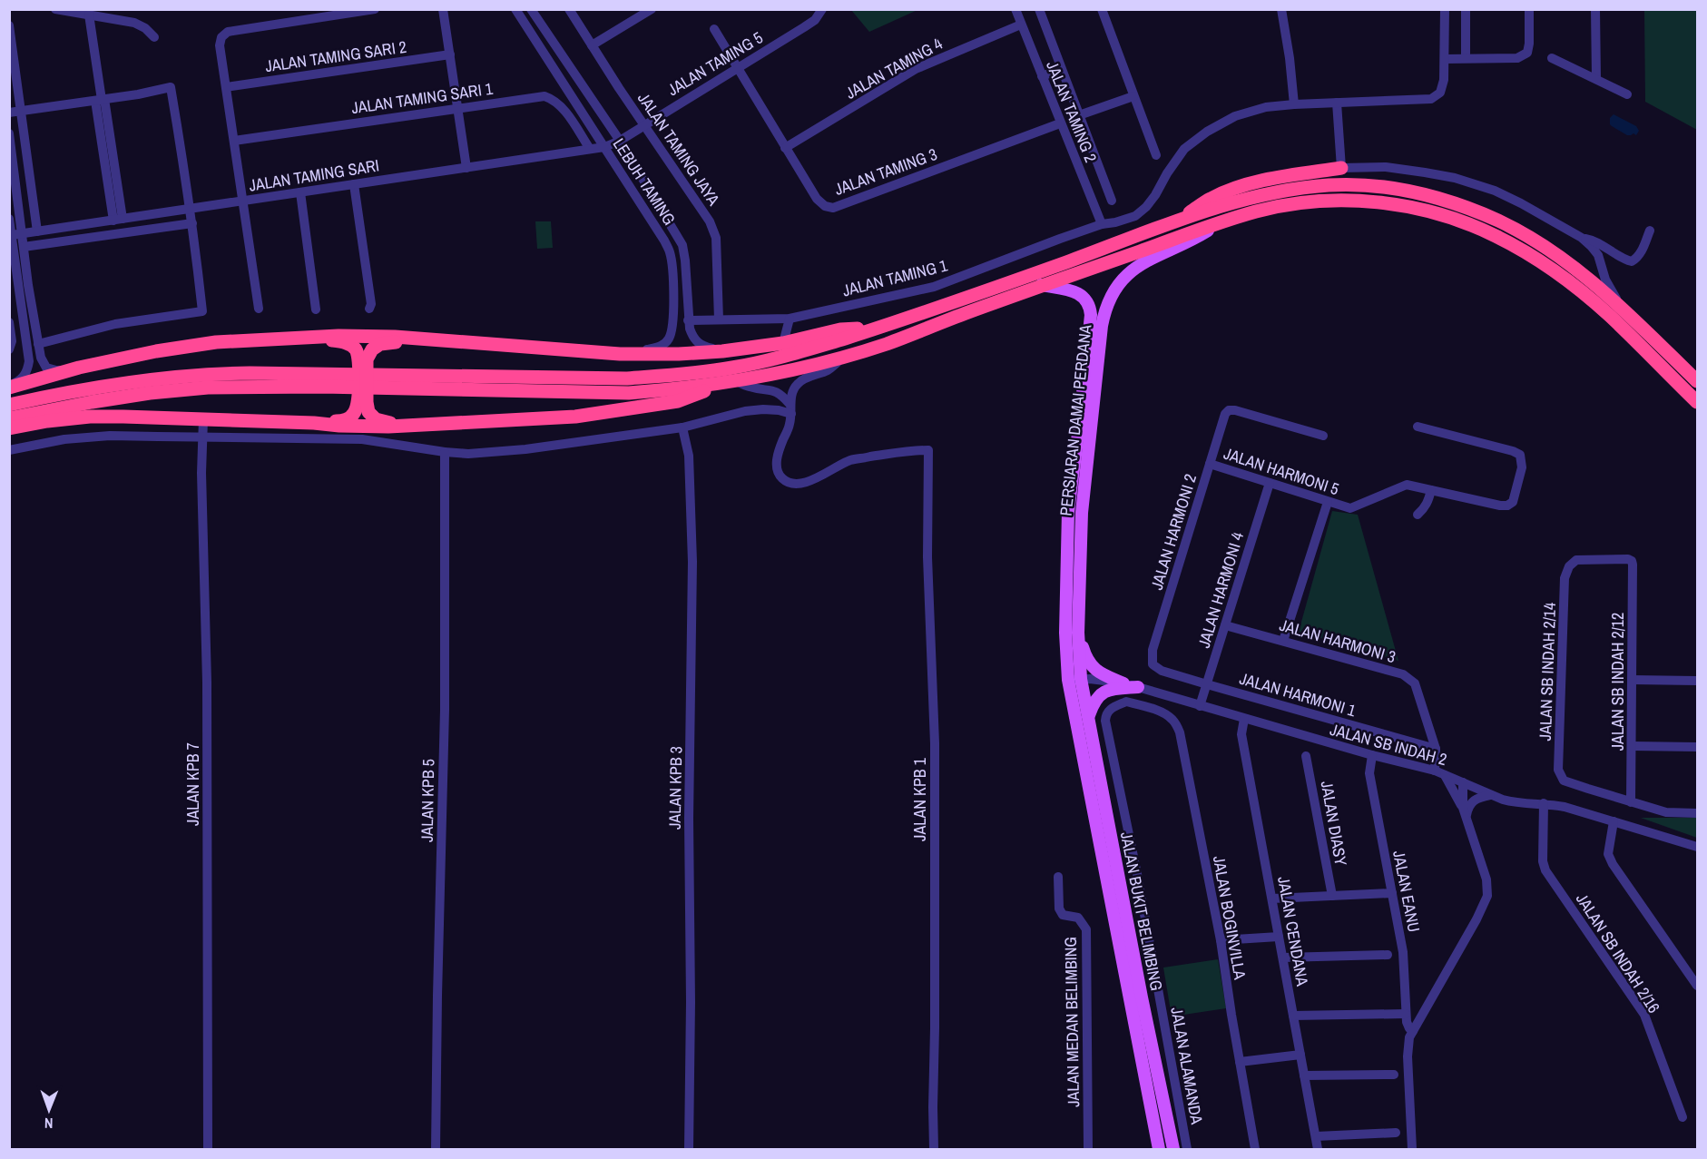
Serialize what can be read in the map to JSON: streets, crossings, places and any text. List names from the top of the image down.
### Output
{
  "streets": {
    "main road": ["PERSIARAN DAMAI PERDANA", "JALAN BUKIT BELIMBING"],
    "street": [
      "JALAN TAMING SARI 2",
      "JALAN TAMING 5",
      "JALAN TAMING 4",
      "JALAN TAMING SARI 1",
      "JALAN TAMING 2",
      "JALAN TAMING JAYA",
      "JALAN TAMING 3",
      "JALAN TAMING SARI",
      "LEBUH TAMING",
      "JALAN TAMING 1",
      "JALAN HARMONI 5",
      "JALAN HARMONI 2",
      "JALAN HARMONI 4",
      "JALAN HARMONI 3",
      "JALAN SB INDAH 2/14",
      "JALAN SB INDAH 2/12",
      "JALAN HARMONI 1",
      "JALAN SB INDAH 2",
      "JALAN KPB 7",
      "JALAN KPB 3",
      "JALAN KPB 1",
      "JALAN KPB 5",
      "JALAN DIASY",
      "JALAN EANU",
      "JALAN BOGINVILLA",
      "JALAN CENDANA",
      "JALAN SB INDAH 2/16",
      "JALAN MEDAN BELIMBING",
      "JALAN ALAMANDA"
    ]
  },
  "crossings": [
    ["JALAN TAMING 5", "JALAN TAMING JAYA"],
    ["JALAN TAMING 5", "JALAN TAMING 3"],
    ["JALAN TAMING 5", "JALAN TAMING SARI"],
    ["JALAN TAMING 5", "LEBUH TAMING"],
    ["JALAN TAMING 4", "JALAN TAMING 2"],
    ["JALAN TAMING 4", "JALAN TAMING 3"],
    ["JALAN TAMING SARI 1", "JALAN TAMING SARI"],
    ["JALAN TAMING 2", "JALAN TAMING 3"],
    ["JALAN TAMING 2", "JALAN TAMING 1"],
    ["JALAN TAMING JAYA", "JALAN TAMING 1"],
    ["JALAN TAMING SARI", "LEBUH TAMING"],
    ["LEBUH TAMING", "JALAN TAMING 1"],
    ["PERSIARAN DAMAI PERDANA", "JALAN SB INDAH 2"],
    ["PERSIARAN DAMAI PERDANA", "JALAN BUKIT BELIMBING"],
    ["JALAN HARMONI 5", "JALAN HARMONI 2"],
    ["JALAN HARMONI 5", "JALAN HARMONI 4"],
    ["JALAN HARMONI 2", "JALAN HARMONI 1"],
    ["JALAN HARMONI 4", "JALAN HARMONI 3"],
    ["JALAN HARMONI 4", "JALAN HARMONI 1"],
    ["JALAN HARMONI 4", "JALAN SB INDAH 2"],
    ["JALAN HARMONI 3", "JALAN HARMONI 1"],
    ["JALAN HARMONI 3", "JALAN SB INDAH 2"],
    ["JALAN SB INDAH 2/14", "JALAN SB INDAH 2/12"],
    ["JALAN SB INDAH 2", "JALAN EANU"],
    ["JALAN SB INDAH 2", "JALAN BUKIT BELIMBING"],
    ["JALAN SB INDAH 2", "JALAN CENDANA"],
    ["JALAN SB INDAH 2", "JALAN SB INDAH 2/16"],
    ["JALAN BOGINVILLA", "JALAN ALAMANDA"]
  ],
  "north": "bottom"
}
